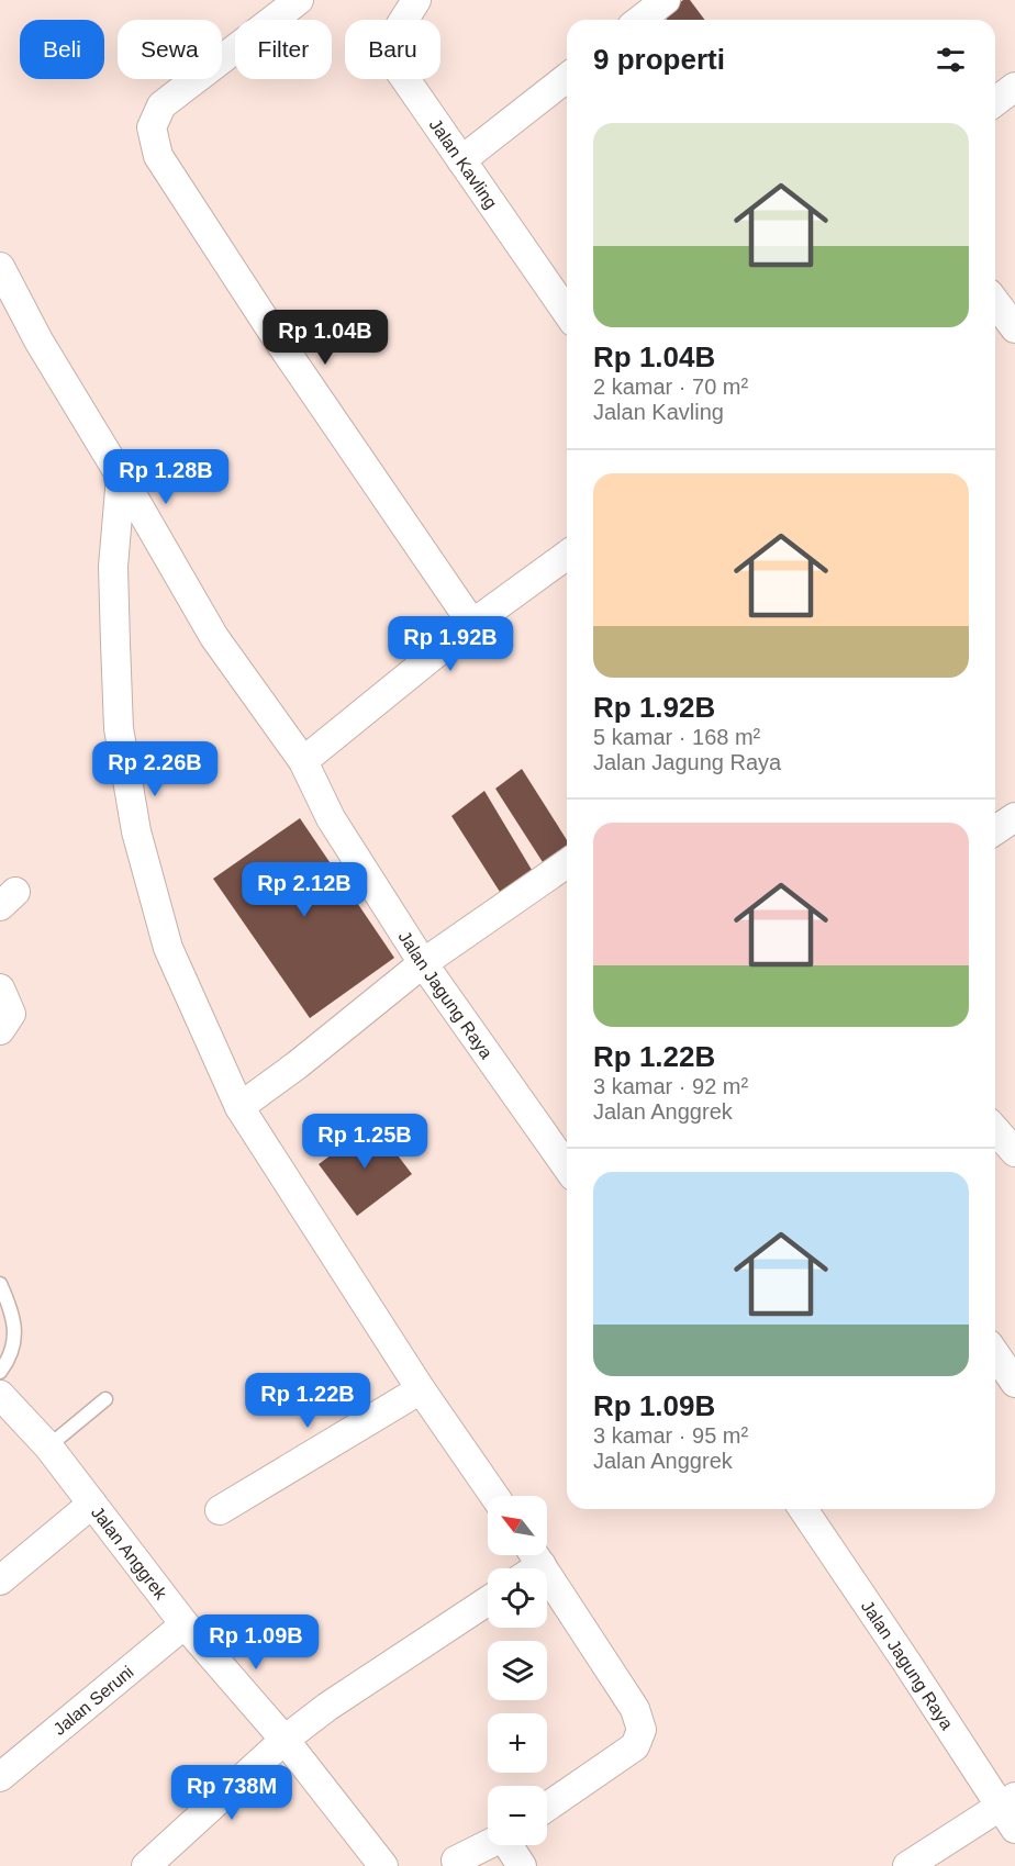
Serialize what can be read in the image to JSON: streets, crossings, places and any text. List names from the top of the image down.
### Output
{
  "streets": {
    "street": [
      "Jalan Kavling",
      "Jalan Jagung Raya",
      "Jalan Anggrek",
      "Jalan Seruni"
    ]
  },
  "crossings": [
    ["Jalan Anggrek", "Jalan Seruni"]
  ],
  "north": "top left",
  "page": {
    "chip": [
      "Beli",
      "Sewa",
      "Filter",
      "Baru"
    ],
    "heading": "9 properti",
    "list": [
      {
        "name": "Rp 1.04B",
        "note": "2 kamar · 70 m² · Jalan Kavling"
      },
      {
        "name": "Rp 1.92B",
        "note": "5 kamar · 168 m² · Jalan Jagung Raya"
      },
      {
        "name": "Rp 1.22B",
        "note": "3 kamar · 92 m² · Jalan Anggrek"
      },
      {
        "name": "Rp 1.09B",
        "note": "3 kamar · 95 m² · Jalan Anggrek"
      }
    ],
    "price": [
      "Rp 1.04B",
      "Rp 1.28B",
      "Rp 1.92B",
      "Rp 2.26B",
      "Rp 2.12B",
      "Rp 1.25B",
      "Rp 1.22B",
      "Rp 1.09B",
      "Rp 738M"
    ],
    "map_buttons": ["+", "−"]
  }
}
